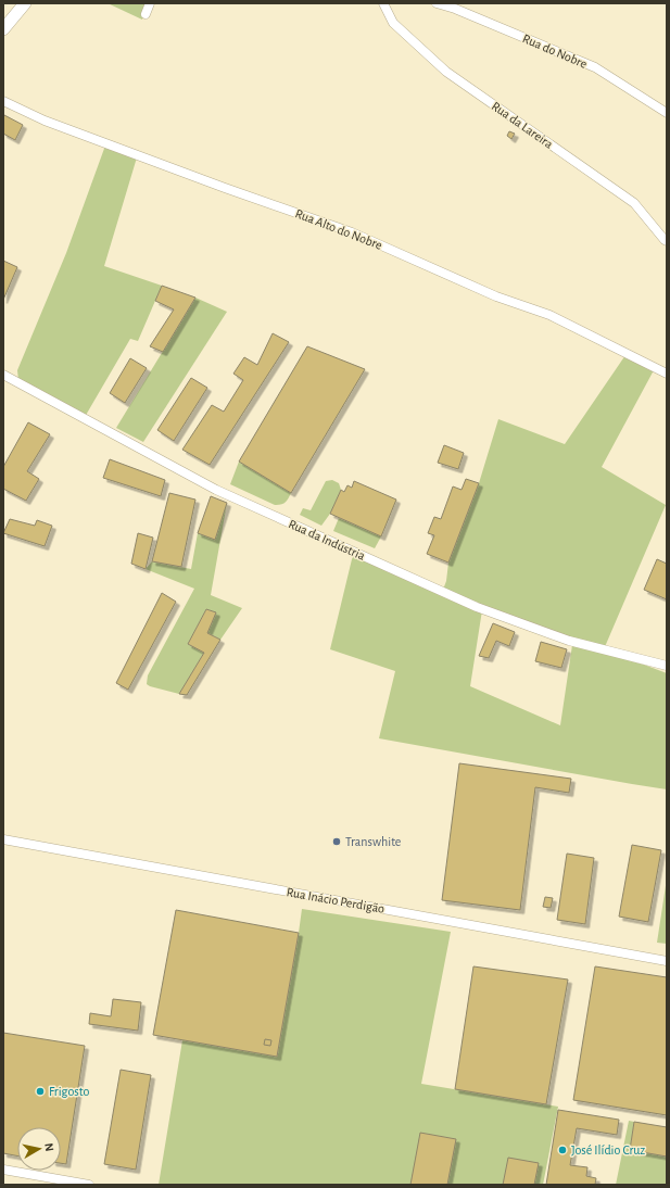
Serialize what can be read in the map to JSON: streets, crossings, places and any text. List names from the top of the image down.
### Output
{
  "streets": {
    "street": [
      "Rua do Nobre",
      "Rua da Lareira",
      "Rua Alto do Nobre",
      "Rua da Indústria",
      "Rua Inácio Perdigão"
    ]
  },
  "places": ["Transwhite", "Frigosto", "José Ilídio Cruz"],
  "north": "right"
}
